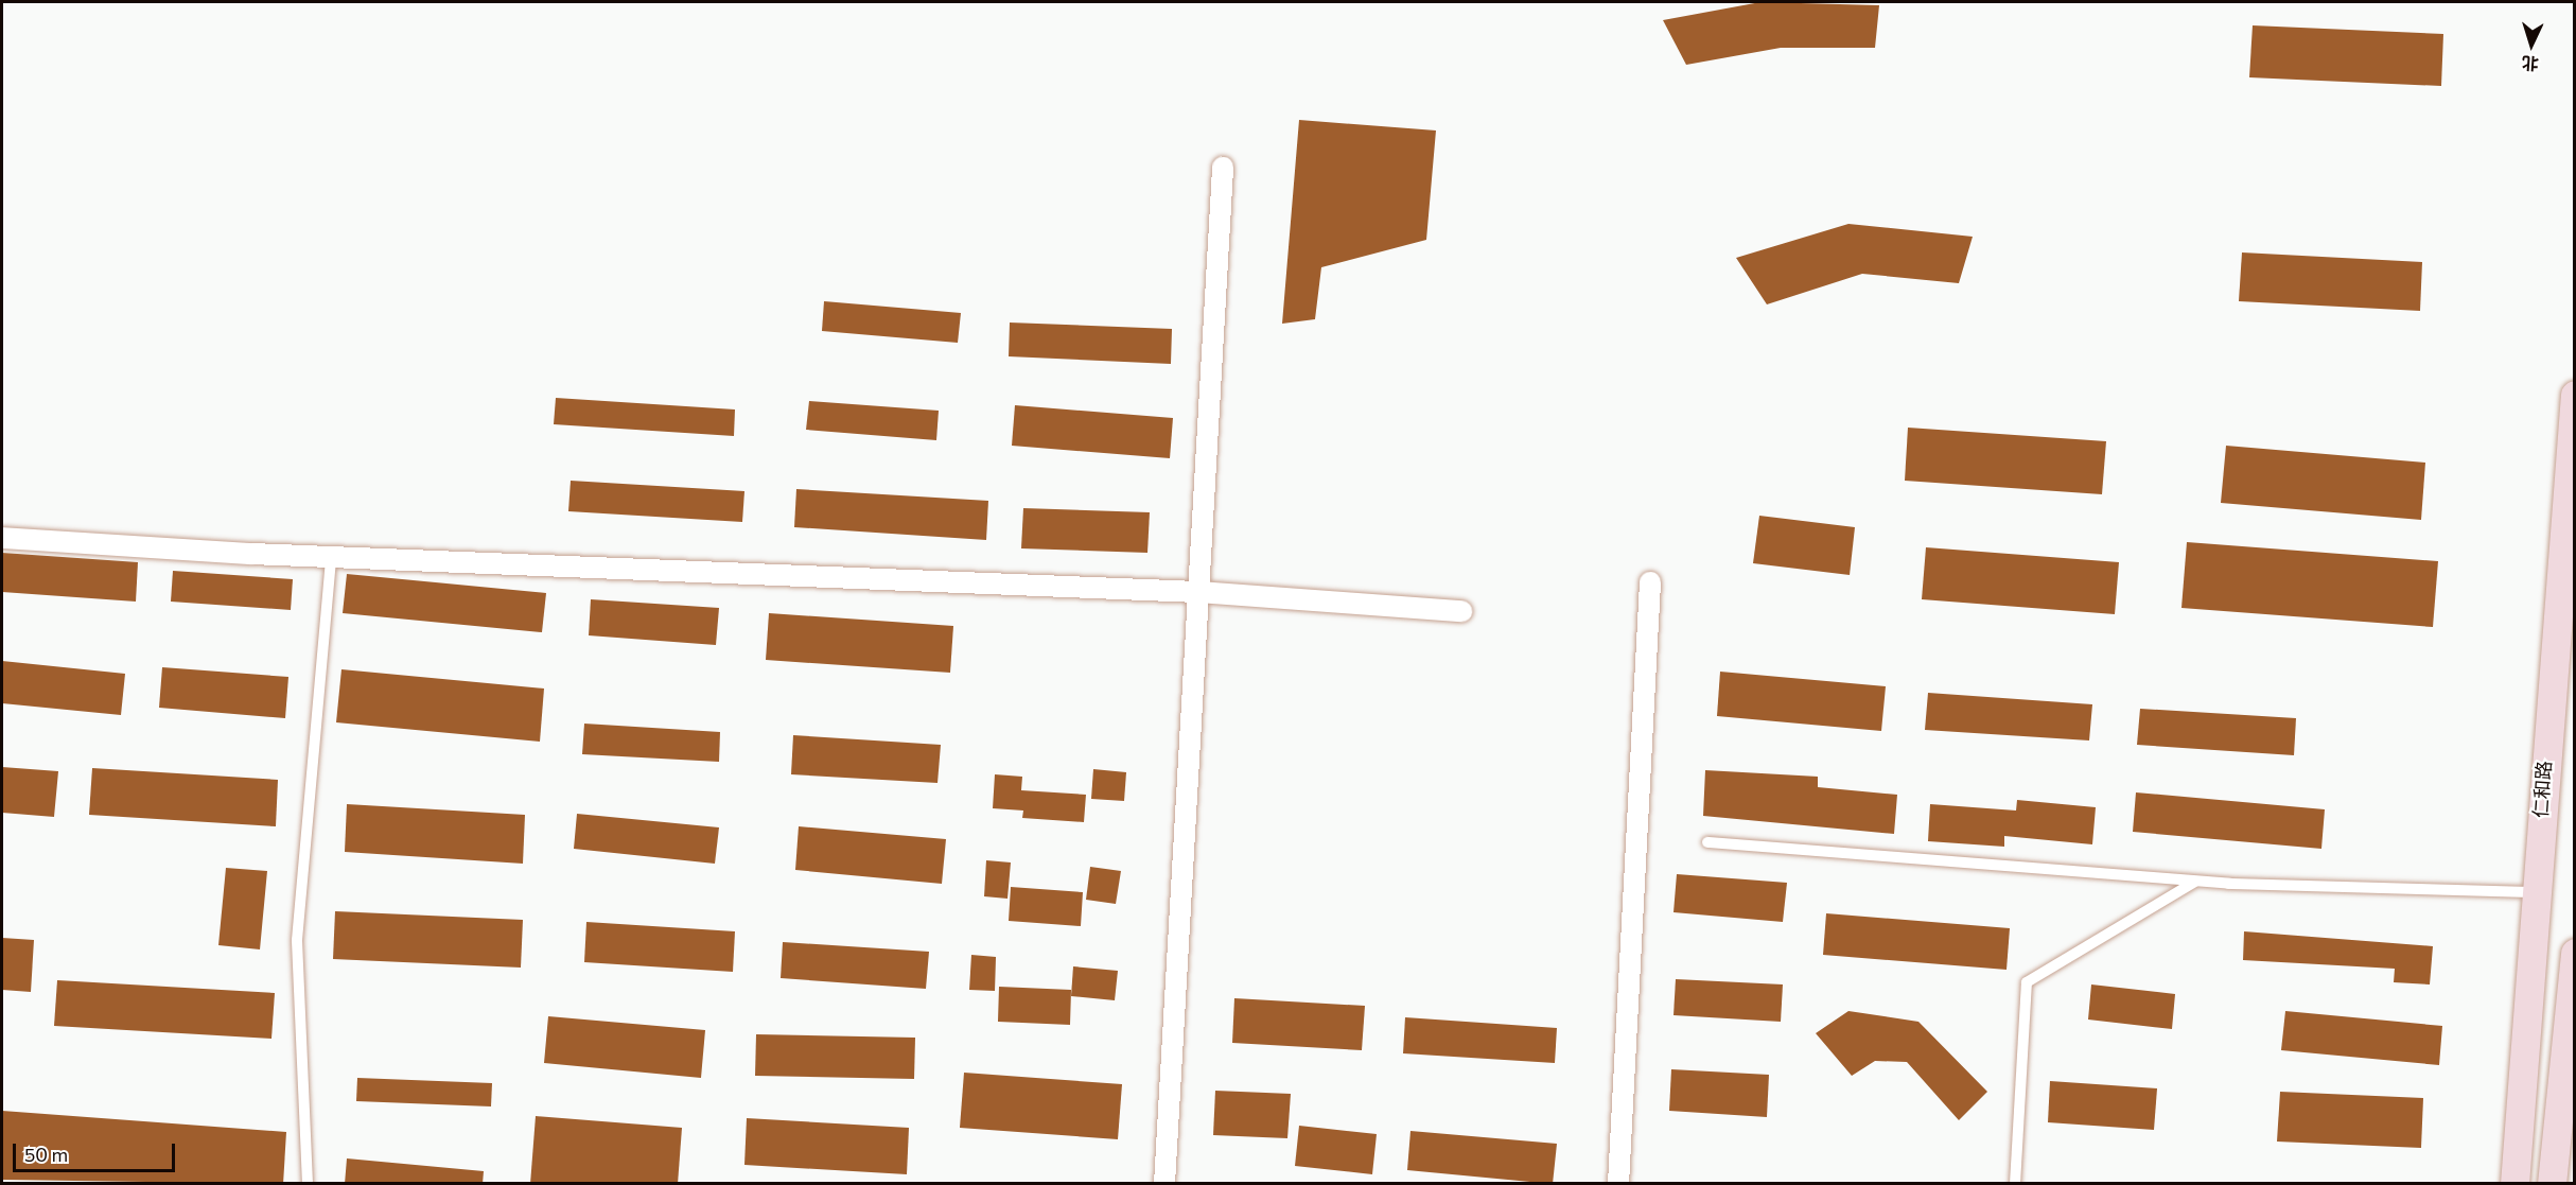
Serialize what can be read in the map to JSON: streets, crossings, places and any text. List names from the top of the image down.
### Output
{
  "streets": {
    "main road": ["仁和路"]
  },
  "scale_bar": "50 m",
  "north": "bottom"
}
